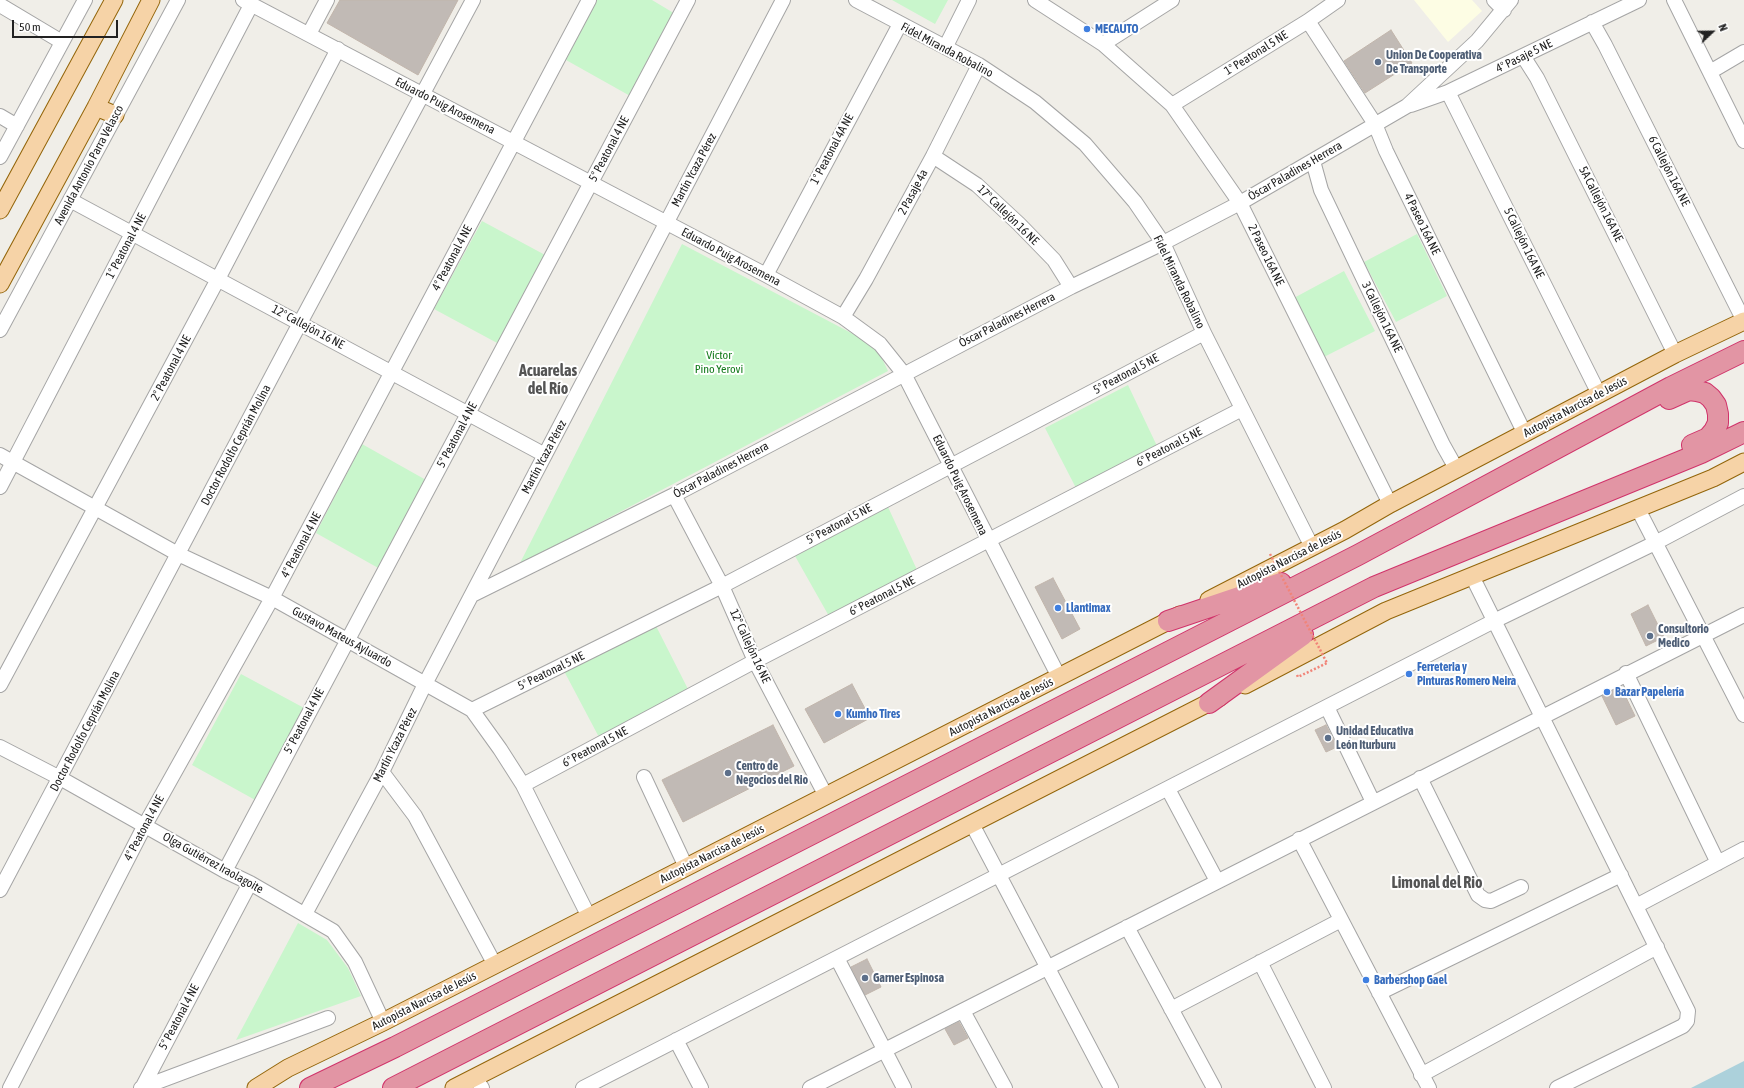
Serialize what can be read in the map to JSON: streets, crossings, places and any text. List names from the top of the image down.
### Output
{
  "streets": {
    "main road": ["Avenida Antonio Parra Velasco", "Autopista Narcisa de Jesús"],
    "street": [
      "Fidel Miranda Robalino",
      "1º Peatonal 5 NE",
      "4º Pasaje 5 NE",
      "Eduardo Puig Arosemena",
      "5º Peatonal 4 NE",
      "1º Peatonal 4A NE",
      "Martín Ycaza Pérez",
      "Óscar Paladines Herrera",
      "6 Callejón 16A NE",
      "2 Pasaje 4a",
      "5A Callejón 16A NE",
      "17° Callejón 16 NE",
      "4 Paseo 16A NE",
      "5 Callejón 16A NE",
      "1º Peatonal 4 NE",
      "2 Paseo 16A NE",
      "4º Peatonal 4 NE",
      "3 Callejón 16A NE",
      "12° Callejón 16 NE",
      "2º Peatonal 4 NE",
      "5º Peatonal 5 NE",
      "Doctor Rodolfo Ceprián Molina",
      "6º Peatonal 5 NE",
      "Gustavo Mateus Ayluardo",
      "Olga Gutiérrez Iraolagoite"
    ]
  },
  "crossings": [
    ["Fidel Miranda Robalino", "1º Peatonal 4A NE"],
    ["Fidel Miranda Robalino", "Óscar Paladines Herrera"],
    ["Fidel Miranda Robalino", "2 Pasaje 4a"],
    ["Fidel Miranda Robalino", "5º Peatonal 5 NE"],
    ["Fidel Miranda Robalino", "Autopista Narcisa de Jesús"],
    ["Fidel Miranda Robalino", "6º Peatonal 5 NE"],
    ["1º Peatonal 5 NE", "4 Paseo 16A NE"],
    ["1º Peatonal 5 NE", "2 Paseo 16A NE"],
    ["4º Pasaje 5 NE", "Óscar Paladines Herrera"],
    ["4º Pasaje 5 NE", "6 Callejón 16A NE"],
    ["4º Pasaje 5 NE", "5A Callejón 16A NE"],
    ["4º Pasaje 5 NE", "5 Callejón 16A NE"],
    ["Eduardo Puig Arosemena", "5º Peatonal 4 NE"],
    ["Eduardo Puig Arosemena", "1º Peatonal 4A NE"],
    ["Eduardo Puig Arosemena", "Martín Ycaza Pérez"],
    ["Eduardo Puig Arosemena", "Óscar Paladines Herrera"],
    ["Eduardo Puig Arosemena", "2 Pasaje 4a"],
    ["Eduardo Puig Arosemena", "1º Peatonal 4 NE"],
    ["Eduardo Puig Arosemena", "4º Peatonal 4 NE"],
    ["Eduardo Puig Arosemena", "2º Peatonal 4 NE"],
    ["Eduardo Puig Arosemena", "5º Peatonal 5 NE"],
    ["Eduardo Puig Arosemena", "Autopista Narcisa de Jesús"],
    ["Eduardo Puig Arosemena", "Doctor Rodolfo Ceprián Molina"],
    ["Eduardo Puig Arosemena", "6º Peatonal 5 NE"],
    ["5º Peatonal 4 NE", "12° Callejón 16 NE"],
    ["5º Peatonal 4 NE", "Gustavo Mateus Ayluardo"],
    ["5º Peatonal 4 NE", "Olga Gutiérrez Iraolagoite"],
    ["Avenida Antonio Parra Velasco", "12° Callejón 16 NE"],
    ["Martín Ycaza Pérez", "Óscar Paladines Herrera"],
    ["Martín Ycaza Pérez", "12° Callejón 16 NE"],
    ["Martín Ycaza Pérez", "Gustavo Mateus Ayluardo"],
    ["Martín Ycaza Pérez", "Olga Gutiérrez Iraolagoite"],
    ["Óscar Paladines Herrera", "17° Callejón 16 NE"],
    ["Óscar Paladines Herrera", "4 Paseo 16A NE"],
    ["Óscar Paladines Herrera", "2 Paseo 16A NE"],
    ["Óscar Paladines Herrera", "3 Callejón 16A NE"],
    ["Óscar Paladines Herrera", "12° Callejón 16 NE"],
    ["6 Callejón 16A NE", "Autopista Narcisa de Jesús"],
    ["2 Pasaje 4a", "17° Callejón 16 NE"],
    ["5A Callejón 16A NE", "Autopista Narcisa de Jesús"],
    ["4 Paseo 16A NE", "Autopista Narcisa de Jesús"],
    ["5 Callejón 16A NE", "Autopista Narcisa de Jesús"],
    ["1º Peatonal 4 NE", "12° Callejón 16 NE"],
    ["1º Peatonal 4 NE", "Gustavo Mateus Ayluardo"],
    ["2 Paseo 16A NE", "Autopista Narcisa de Jesús"],
    ["4º Peatonal 4 NE", "12° Callejón 16 NE"],
    ["4º Peatonal 4 NE", "Gustavo Mateus Ayluardo"],
    ["4º Peatonal 4 NE", "Olga Gutiérrez Iraolagoite"],
    ["3 Callejón 16A NE", "Autopista Narcisa de Jesús"],
    ["12° Callejón 16 NE", "2º Peatonal 4 NE"],
    ["12° Callejón 16 NE", "5º Peatonal 5 NE"],
    ["12° Callejón 16 NE", "Autopista Narcisa de Jesús"],
    ["12° Callejón 16 NE", "Doctor Rodolfo Ceprián Molina"],
    ["12° Callejón 16 NE", "6º Peatonal 5 NE"],
    ["2º Peatonal 4 NE", "Gustavo Mateus Ayluardo"],
    ["5º Peatonal 5 NE", "Gustavo Mateus Ayluardo"],
    ["Autopista Narcisa de Jesús", "Gustavo Mateus Ayluardo"],
    ["Autopista Narcisa de Jesús", "Olga Gutiérrez Iraolagoite"],
    ["Doctor Rodolfo Ceprián Molina", "Gustavo Mateus Ayluardo"],
    ["Doctor Rodolfo Ceprián Molina", "Olga Gutiérrez Iraolagoite"],
    ["6º Peatonal 5 NE", "Gustavo Mateus Ayluardo"]
  ],
  "districts": ["Acuarelas del Río", "Limonal del Rio"],
  "parks": ["Víctor Pino Yerovi"],
  "places": [
    "MECAUTO",
    "Union De Cooperativa De Transporte",
    "Llantimax",
    "Consultorio Medico",
    "Ferreteria y Pinturas Romero Neira",
    "Bazar Papelería",
    "Kumho Tires",
    "Unidad Educativa León Iturburu",
    "Centro de Negocios del Rio",
    "Garner Espinosa",
    "Barbershop Gael"
  ],
  "scale_bar": "50 m",
  "north": "right"
}
